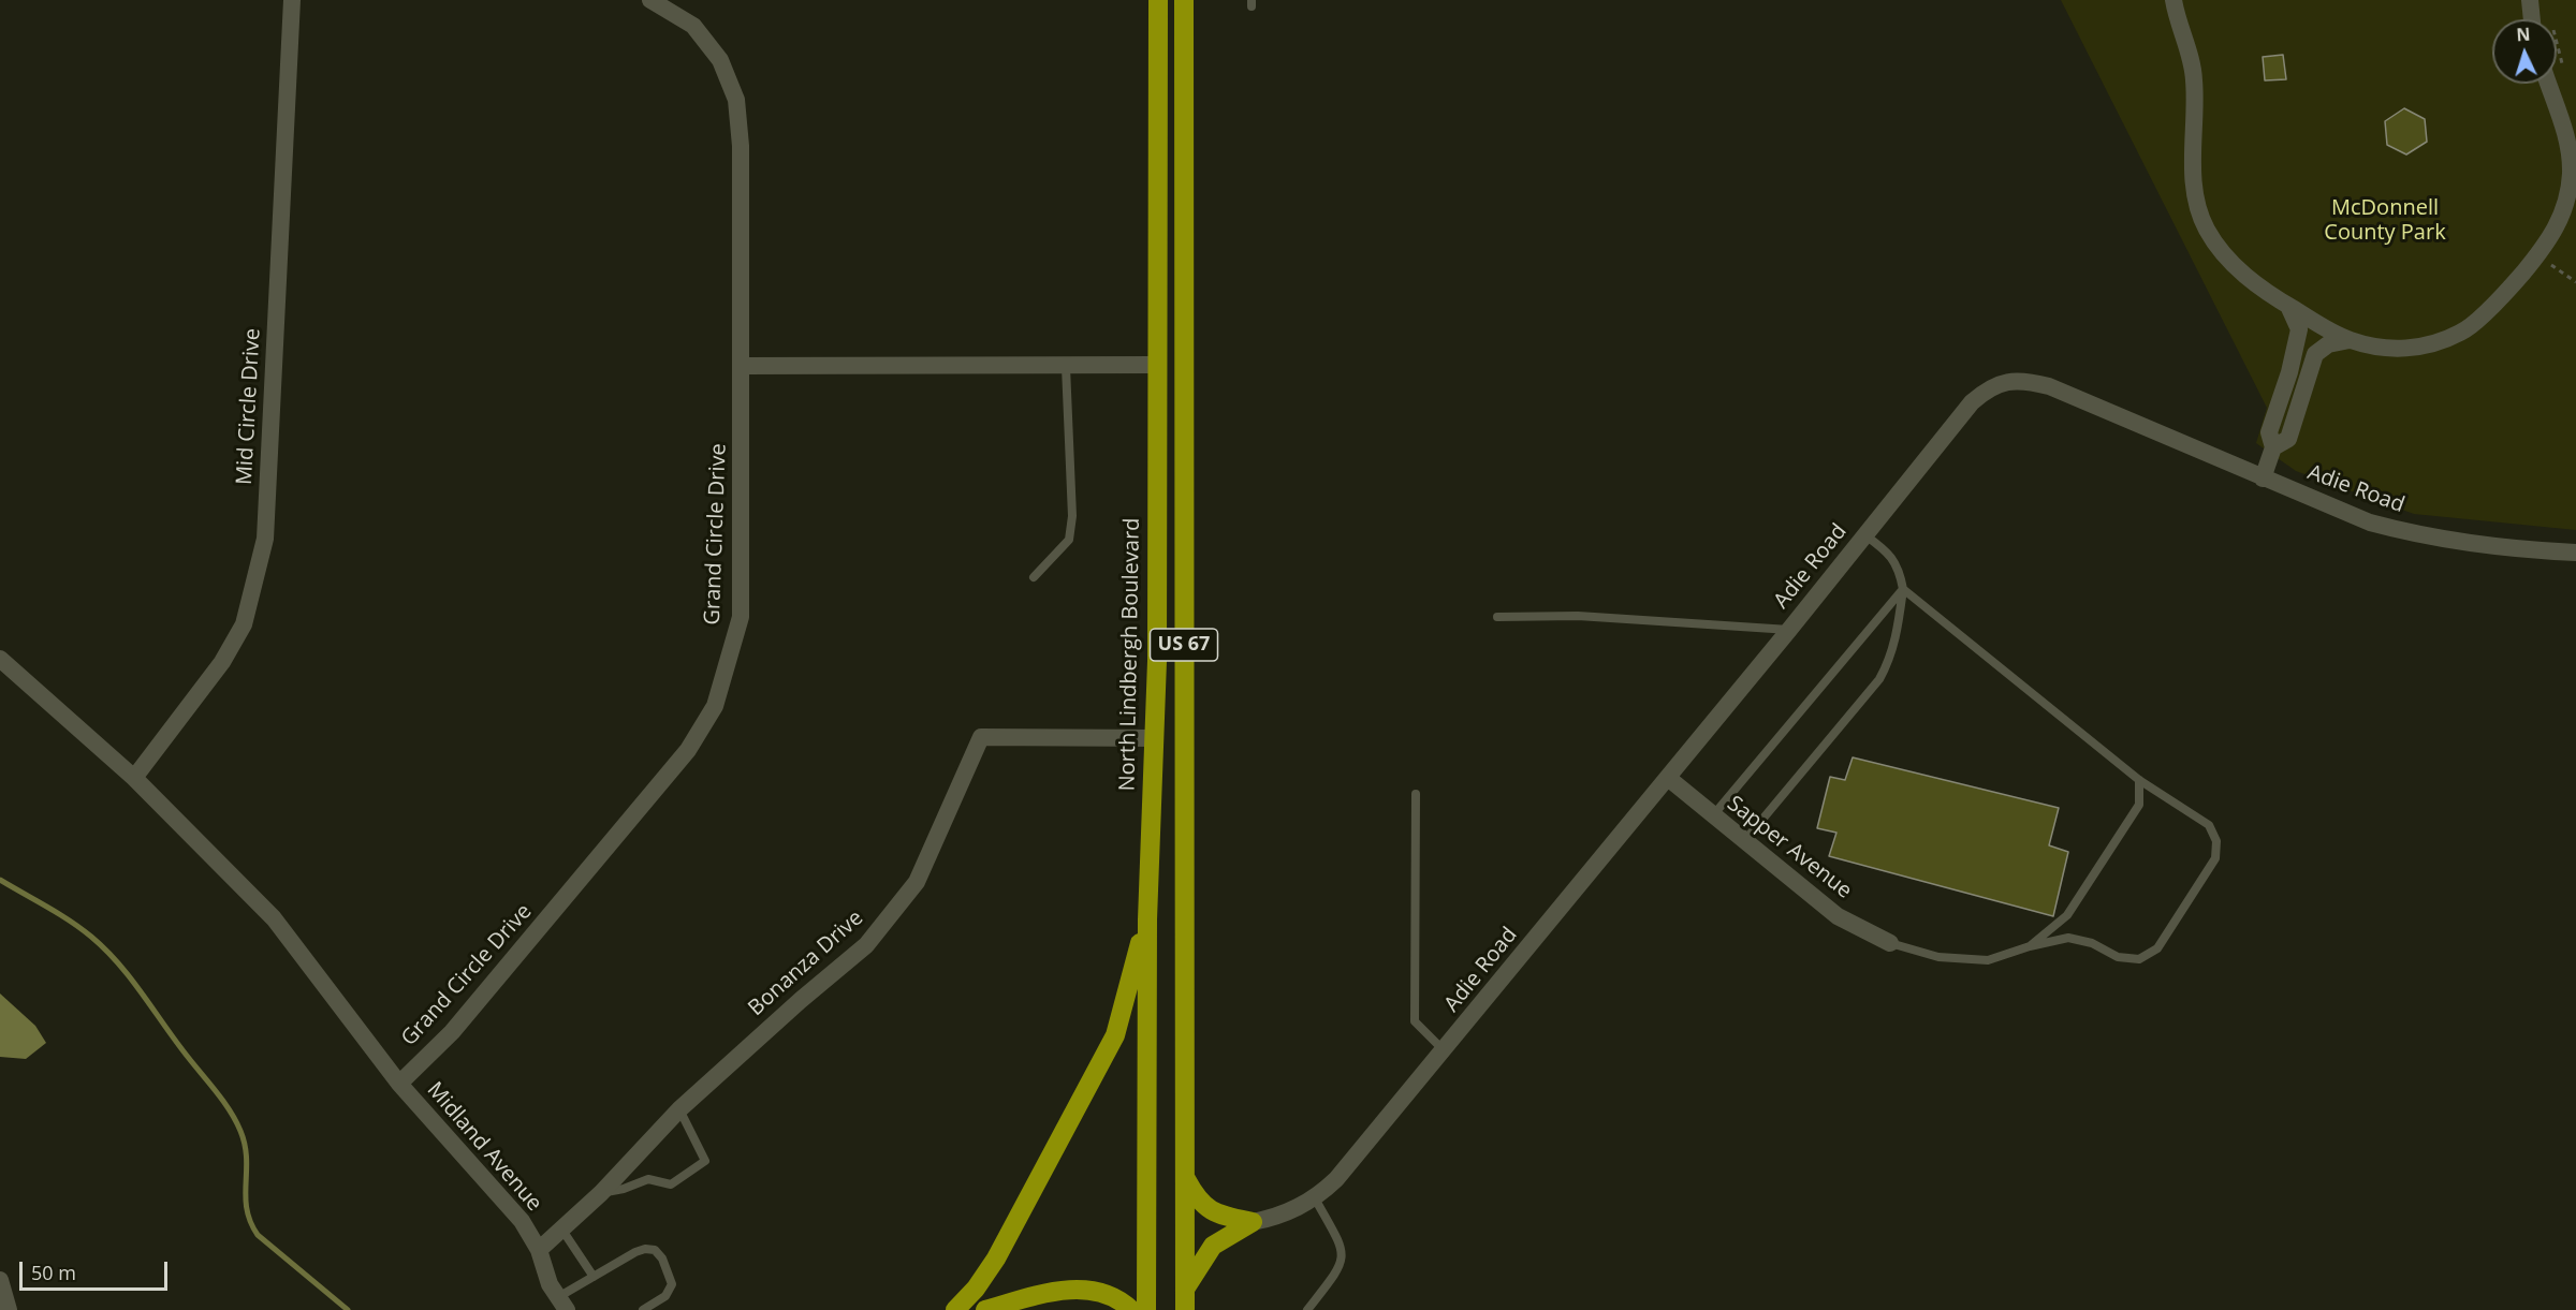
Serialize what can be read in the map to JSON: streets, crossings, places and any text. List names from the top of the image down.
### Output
{
  "streets": {
    "highway": ["US 67", "North Lindbergh Boulevard"],
    "street": [
      "Mid Circle Drive",
      "Adie Road",
      "Grand Circle Drive",
      "Sapper Avenue",
      "Bonanza Drive",
      "Midland Avenue"
    ]
  },
  "crossings": [
    ["Mid Circle Drive", "Grand Circle Drive"],
    ["Adie Road", "Sapper Avenue"],
    ["Grand Circle Drive", "Midland Avenue"],
    ["North Lindbergh Boulevard", "Bonanza Drive"],
    ["Bonanza Drive", "Midland Avenue"]
  ],
  "parks": ["McDonnell County Park"],
  "scale_bar": "50 m",
  "north": "top"
}
